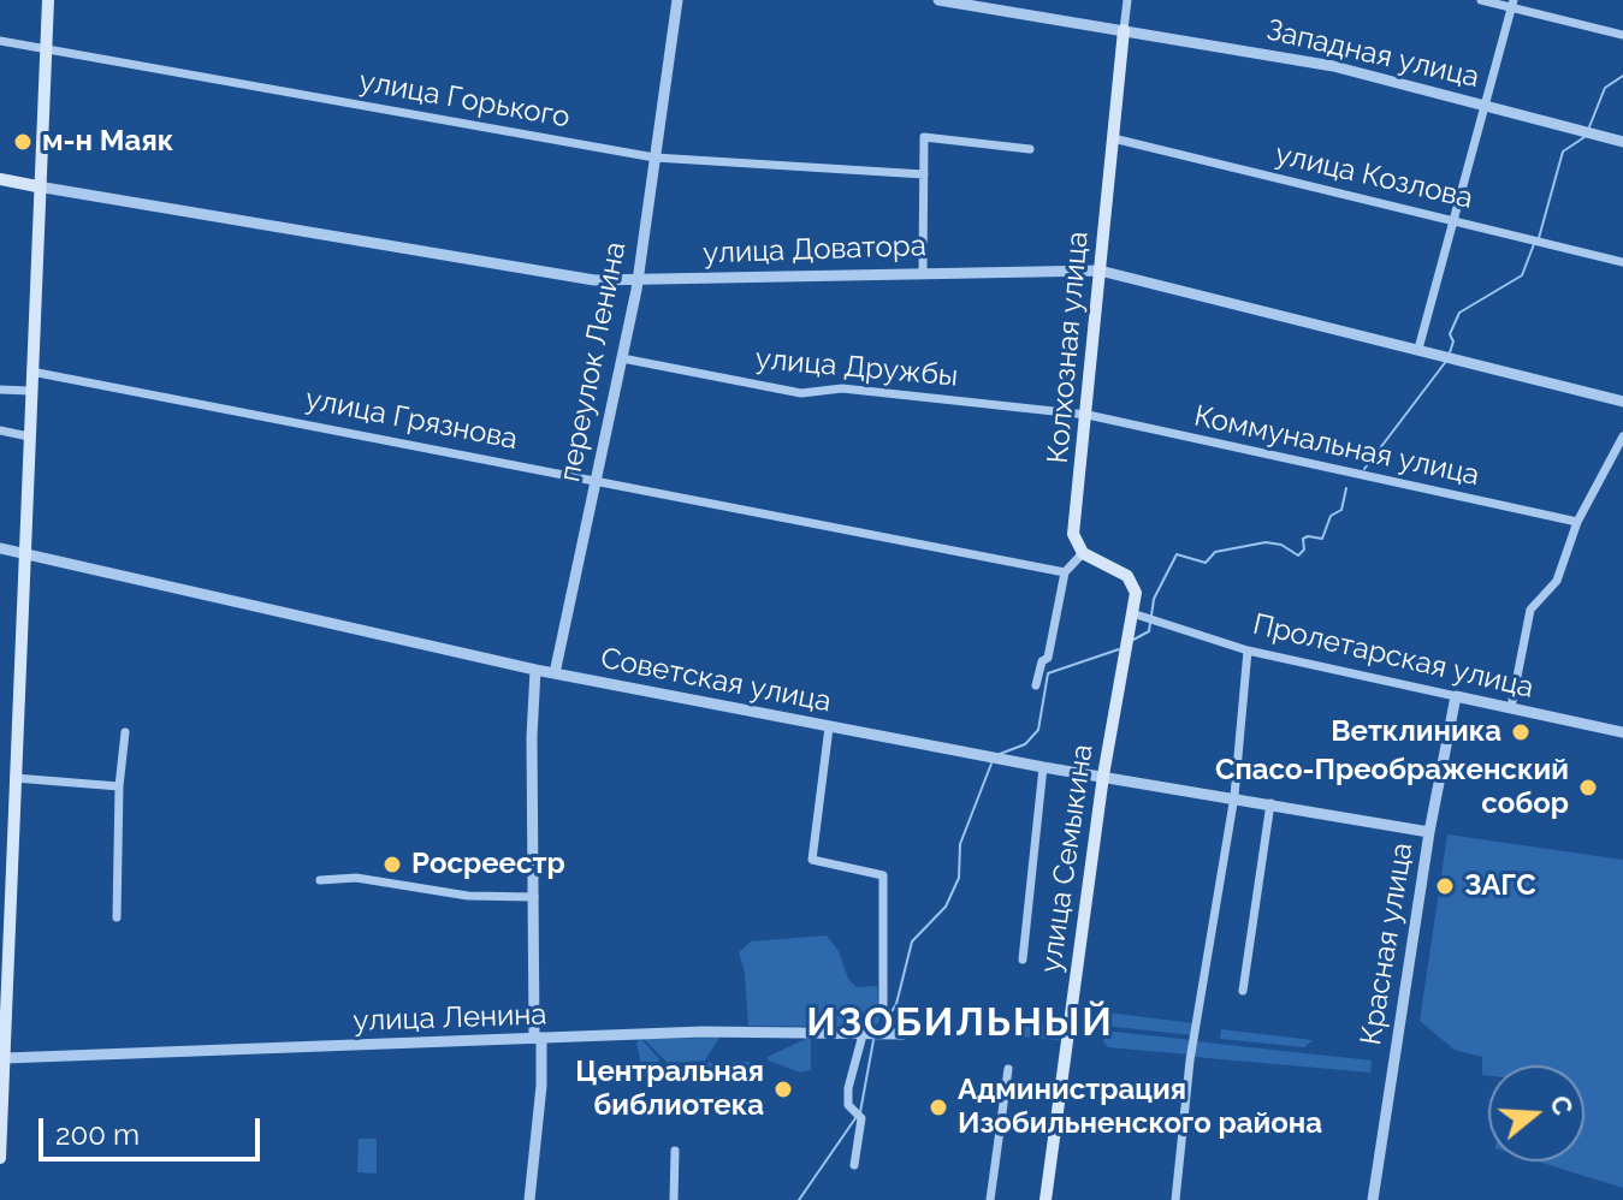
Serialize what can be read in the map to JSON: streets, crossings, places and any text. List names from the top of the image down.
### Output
{
  "streets": {
    "main road": ["улица Доватора", "Колхозная улица", "улица Семыкина"],
    "street": [
      "Западная улица",
      "улица Горького",
      "улица Козлова",
      "переулок Ленина",
      "улица Дружбы",
      "улица Грязнова",
      "Коммунальная улица",
      "Пролетарская улица",
      "Советская улица",
      "Красная улица",
      "улица Ленина"
    ]
  },
  "crossings": [
    ["Западная улица", "Колхозная улица"],
    ["улица Горького", "переулок Ленина"],
    ["улица Козлова", "Колхозная улица"],
    ["улица Доватора", "Колхозная улица"],
    ["улица Доватора", "переулок Ленина"],
    ["Колхозная улица", "улица Дружбы"],
    ["Колхозная улица", "Коммунальная улица"],
    ["Колхозная улица", "улица Семыкина"],
    ["переулок Ленина", "улица Дружбы"],
    ["переулок Ленина", "улица Грязнова"],
    ["переулок Ленина", "Советская улица"],
    ["улица Дружбы", "Коммунальная улица"],
    ["Пролетарская улица", "улица Семыкина"],
    ["Пролетарская улица", "Красная улица"],
    ["Советская улица", "улица Семыкина"],
    ["Советская улица", "Красная улица"]
  ],
  "districts": ["ИЗОБИЛЬНЫЙ"],
  "places": [
    "м-н Маяк",
    "Ветклиника",
    "Спасо-Преображенский собор",
    "Росреестр",
    "ЗАГС",
    "Центральная библиотека",
    "Администрация Изобильненского района"
  ],
  "scale_bar": "200 m",
  "north": "right"
}
